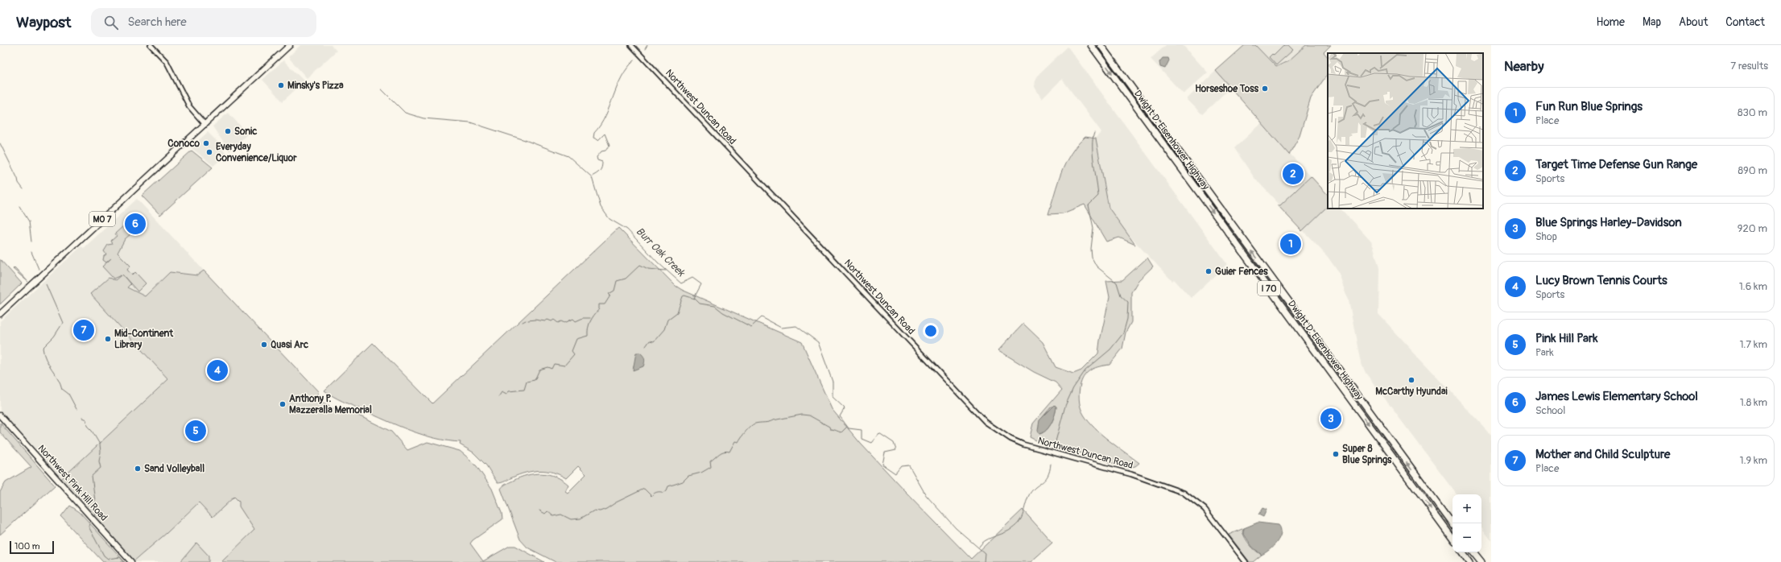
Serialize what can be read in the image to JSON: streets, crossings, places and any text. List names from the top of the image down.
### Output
{
  "streets": {
    "highway": ["Dwight D. Eisenhower Highway", "I 70"],
    "main road": ["MO 7", "Northwest Pink Hill Road"],
    "street": ["Northwest Duncan Road"]
  },
  "water": ["Burr Oak Creek"],
  "places": [
    "Minsky's Pizza",
    "Horseshoe Toss",
    "Sonic",
    "Conoco",
    "Everyday Convenience/Liquor",
    "Guier Fences",
    "Mid-Continent Library",
    "Quasi Arc",
    "McCarthy Hyundai",
    "Anthony P. Mazzeralla Memorial",
    "Super 8 Blue Springs",
    "Sand Volleyball"
  ],
  "scale_bar": "100 m",
  "page": {
    "header": "Waypost",
    "search": "Search here",
    "nav": [
      "Home",
      "Map",
      "About",
      "Contact"
    ],
    "heading": ["Nearby", "7 results"],
    "list": [
      {
        "mark": "1",
        "name": "Fun Run Blue Springs",
        "note": "Place",
        "value": "830 m"
      },
      {
        "mark": "2",
        "name": "Target Time Defense Gun Range",
        "note": "Sports",
        "value": "890 m"
      },
      {
        "mark": "3",
        "name": "Blue Springs Harley-Davidson",
        "note": "Shop",
        "value": "920 m"
      },
      {
        "mark": "4",
        "name": "Lucy Brown Tennis Courts",
        "note": "Sports",
        "value": "1.6 km"
      },
      {
        "mark": "5",
        "name": "Pink Hill Park",
        "note": "Park",
        "value": "1.7 km"
      },
      {
        "mark": "6",
        "name": "James Lewis Elementary School",
        "note": "School",
        "value": "1.8 km"
      },
      {
        "mark": "7",
        "name": "Mother and Child Sculpture",
        "note": "Place",
        "value": "1.9 km"
      }
    ],
    "pins": [
      "2",
      "6",
      "1",
      "7",
      "4",
      "3",
      "5"
    ],
    "map_buttons": ["+", "−"],
    "scale": "100 m"
  }
}
